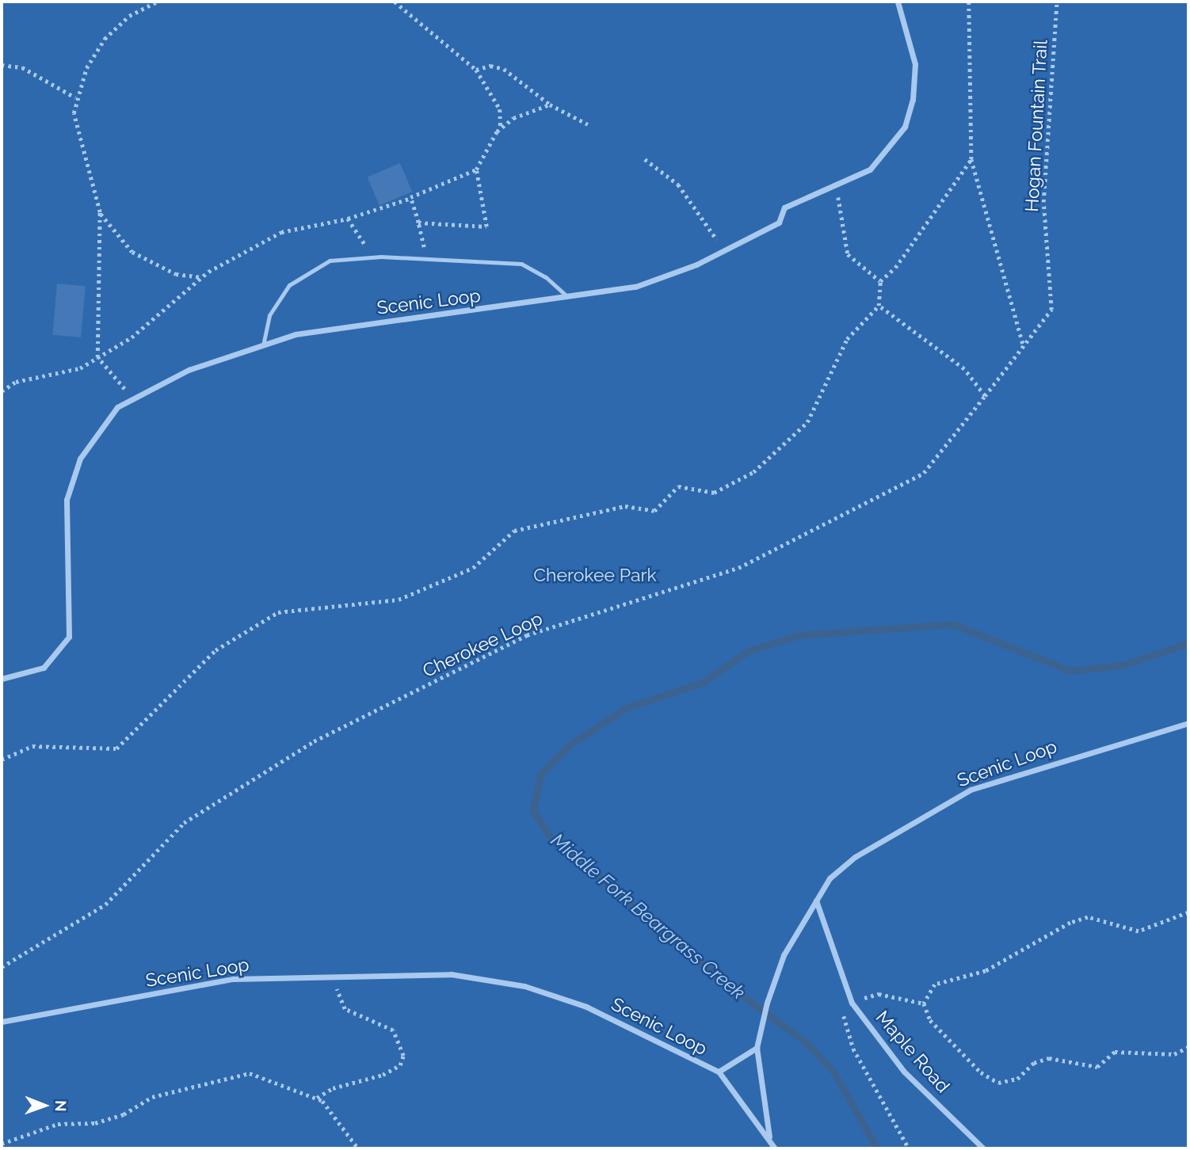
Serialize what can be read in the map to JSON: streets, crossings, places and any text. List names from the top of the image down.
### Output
{
  "streets": {
    "street": ["Scenic Loop", "Maple Road"],
    "path": ["Hogan Fountain Trail", "Cherokee Loop"]
  },
  "crossings": [
    ["Hogan Fountain Trail", "Cherokee Loop"],
    ["Scenic Loop", "Maple Road"]
  ],
  "water": ["Middle Fork Beargrass Creek"],
  "parks": ["Cherokee Park"],
  "north": "right"
}
